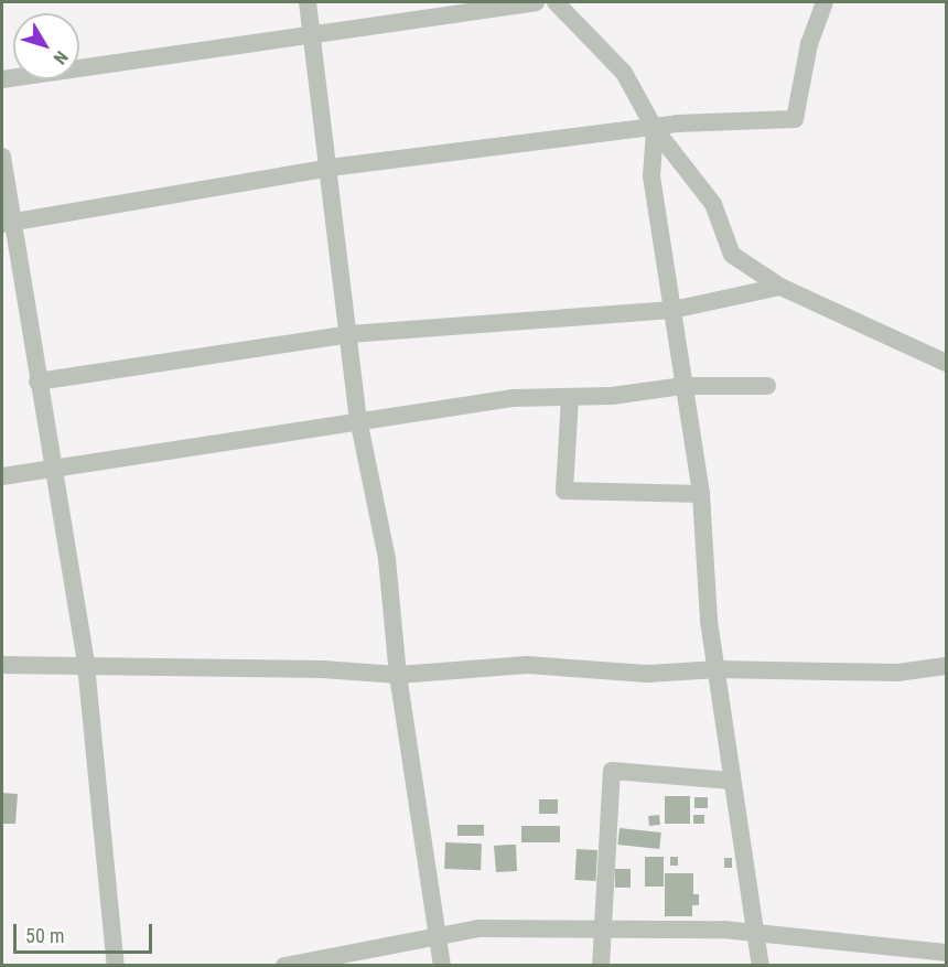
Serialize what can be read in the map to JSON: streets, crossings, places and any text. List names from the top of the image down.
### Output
{
  "scale_bar": "50 m",
  "north": "bottom right"
}
